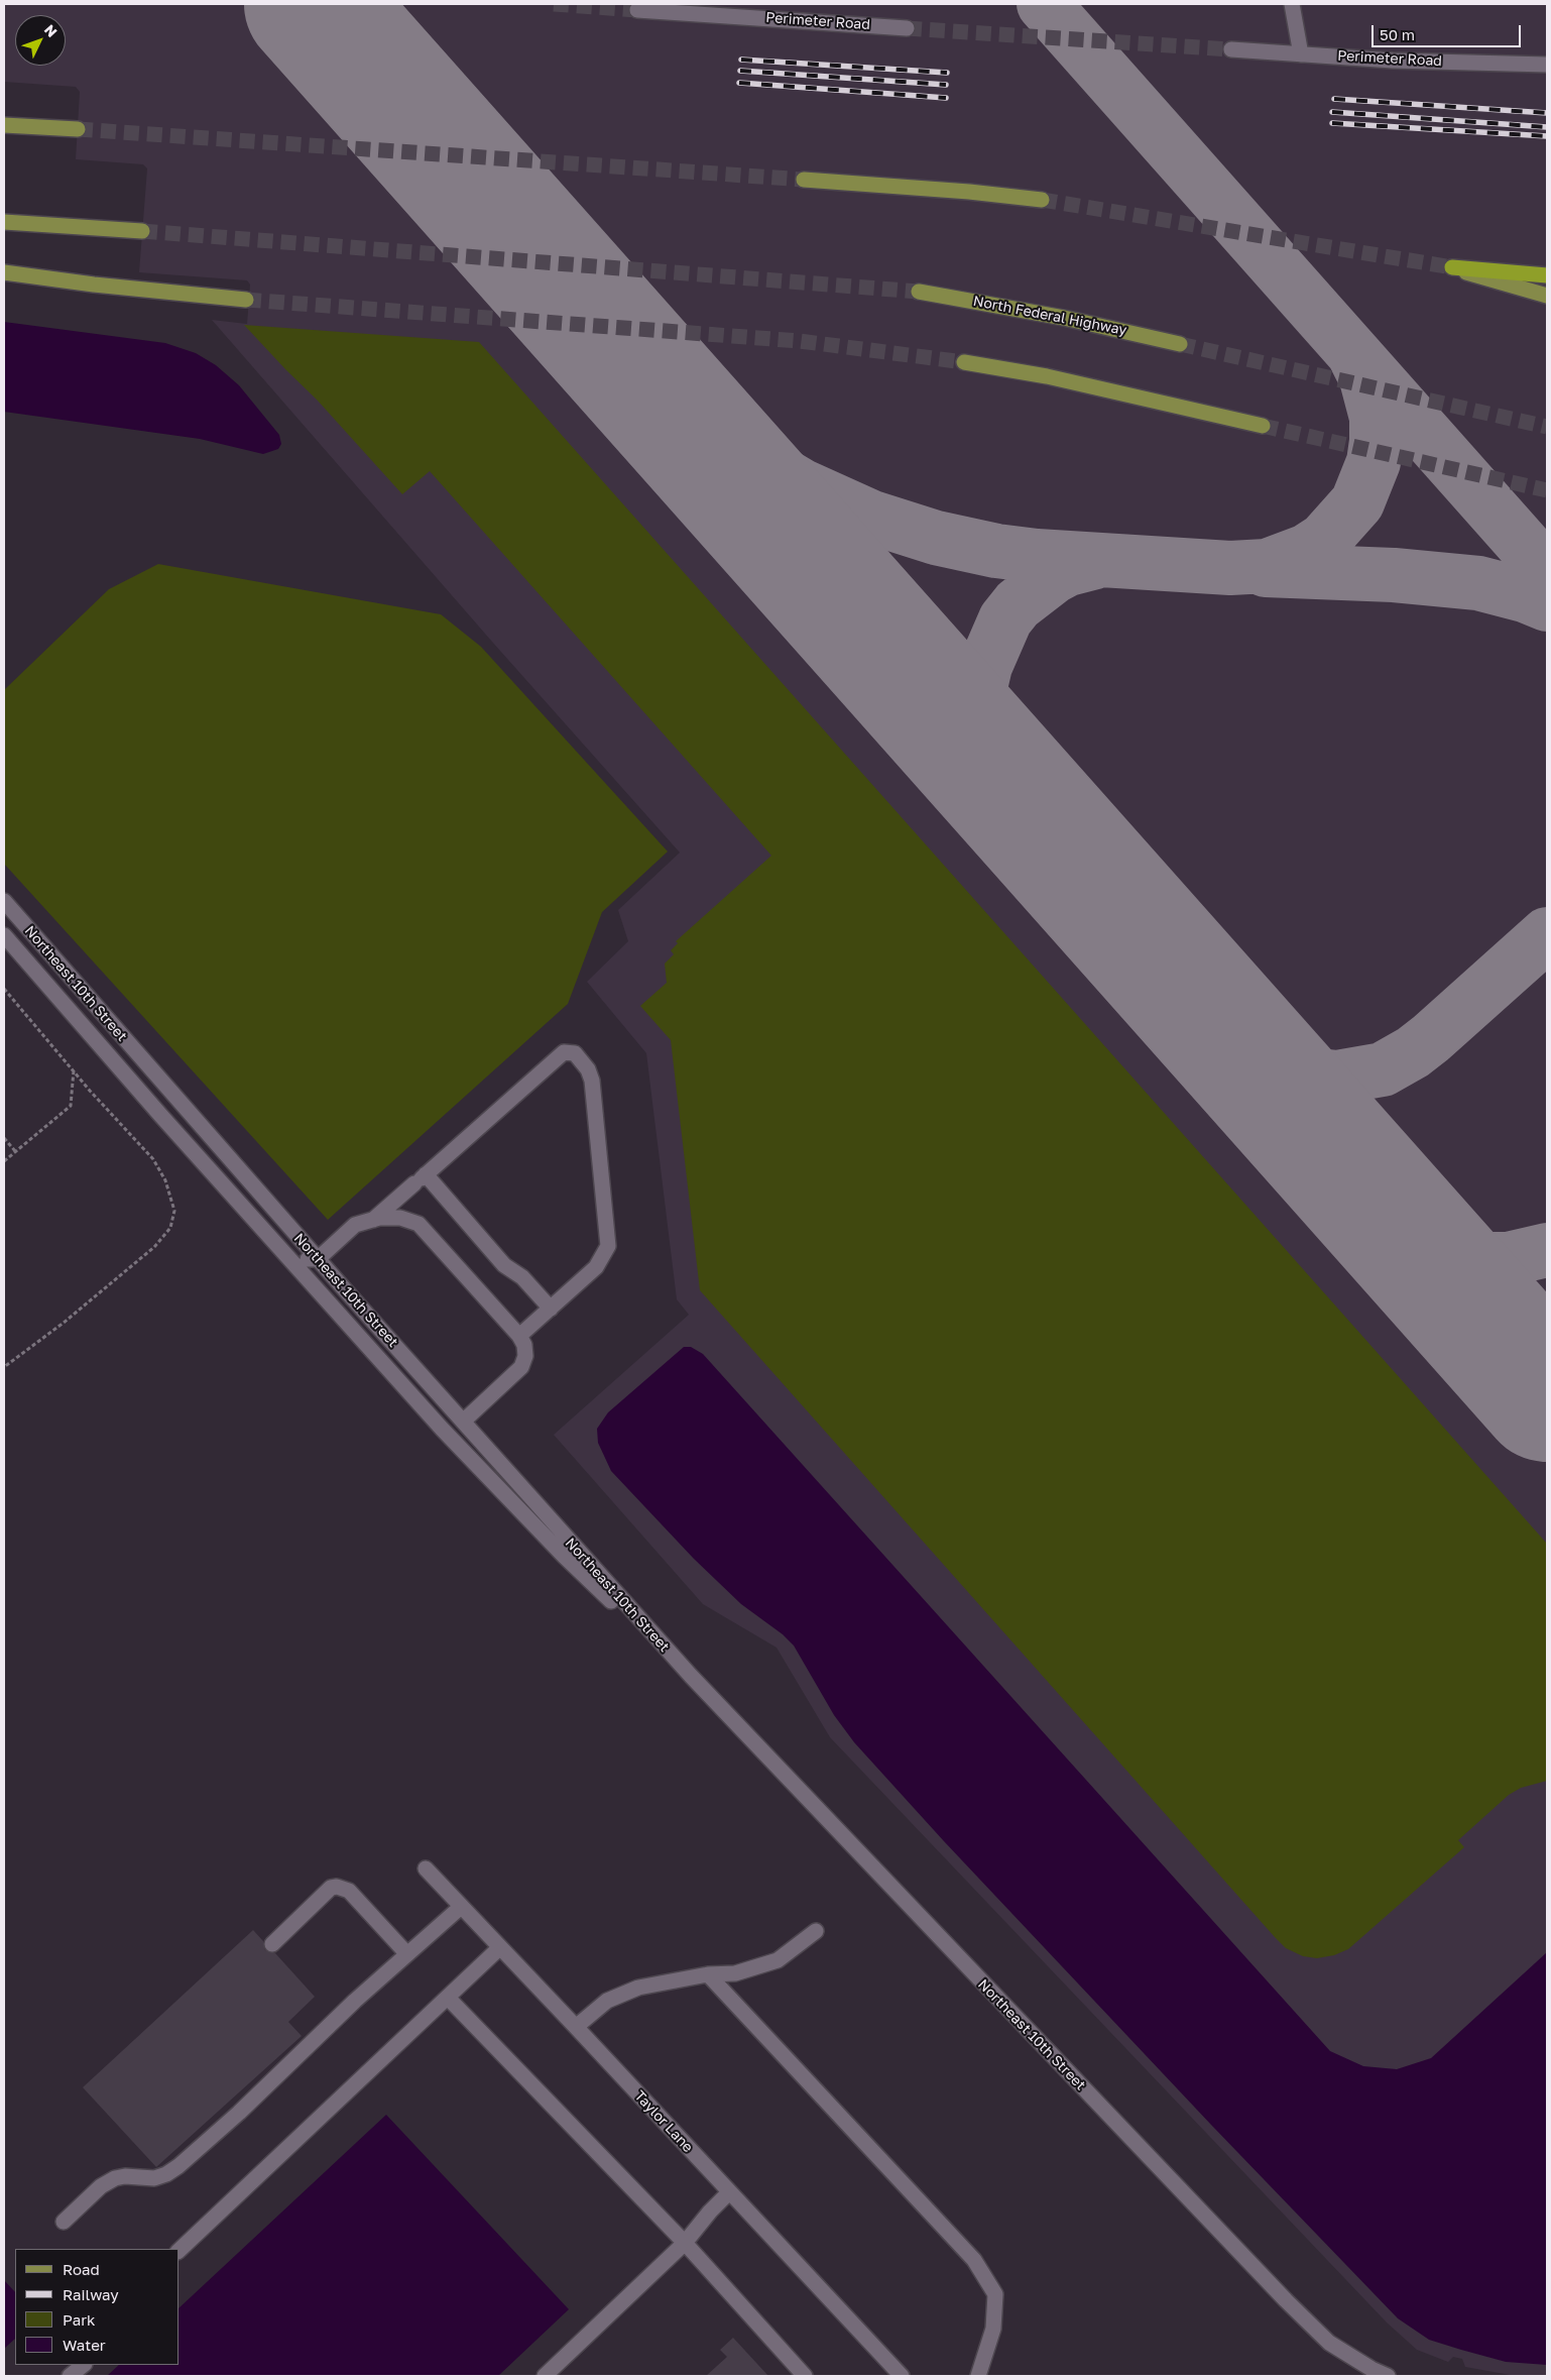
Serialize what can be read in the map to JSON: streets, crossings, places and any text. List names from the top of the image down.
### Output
{
  "streets": {
    "main road": ["North Federal Highway"],
    "street": ["Perimeter Road", "Northeast 10th Street", "Taylor Lane"]
  },
  "legend": [
    "Road",
    "Railway",
    "Park",
    "Water"
  ],
  "scale_bar": "50 m",
  "north": "top right"
}
